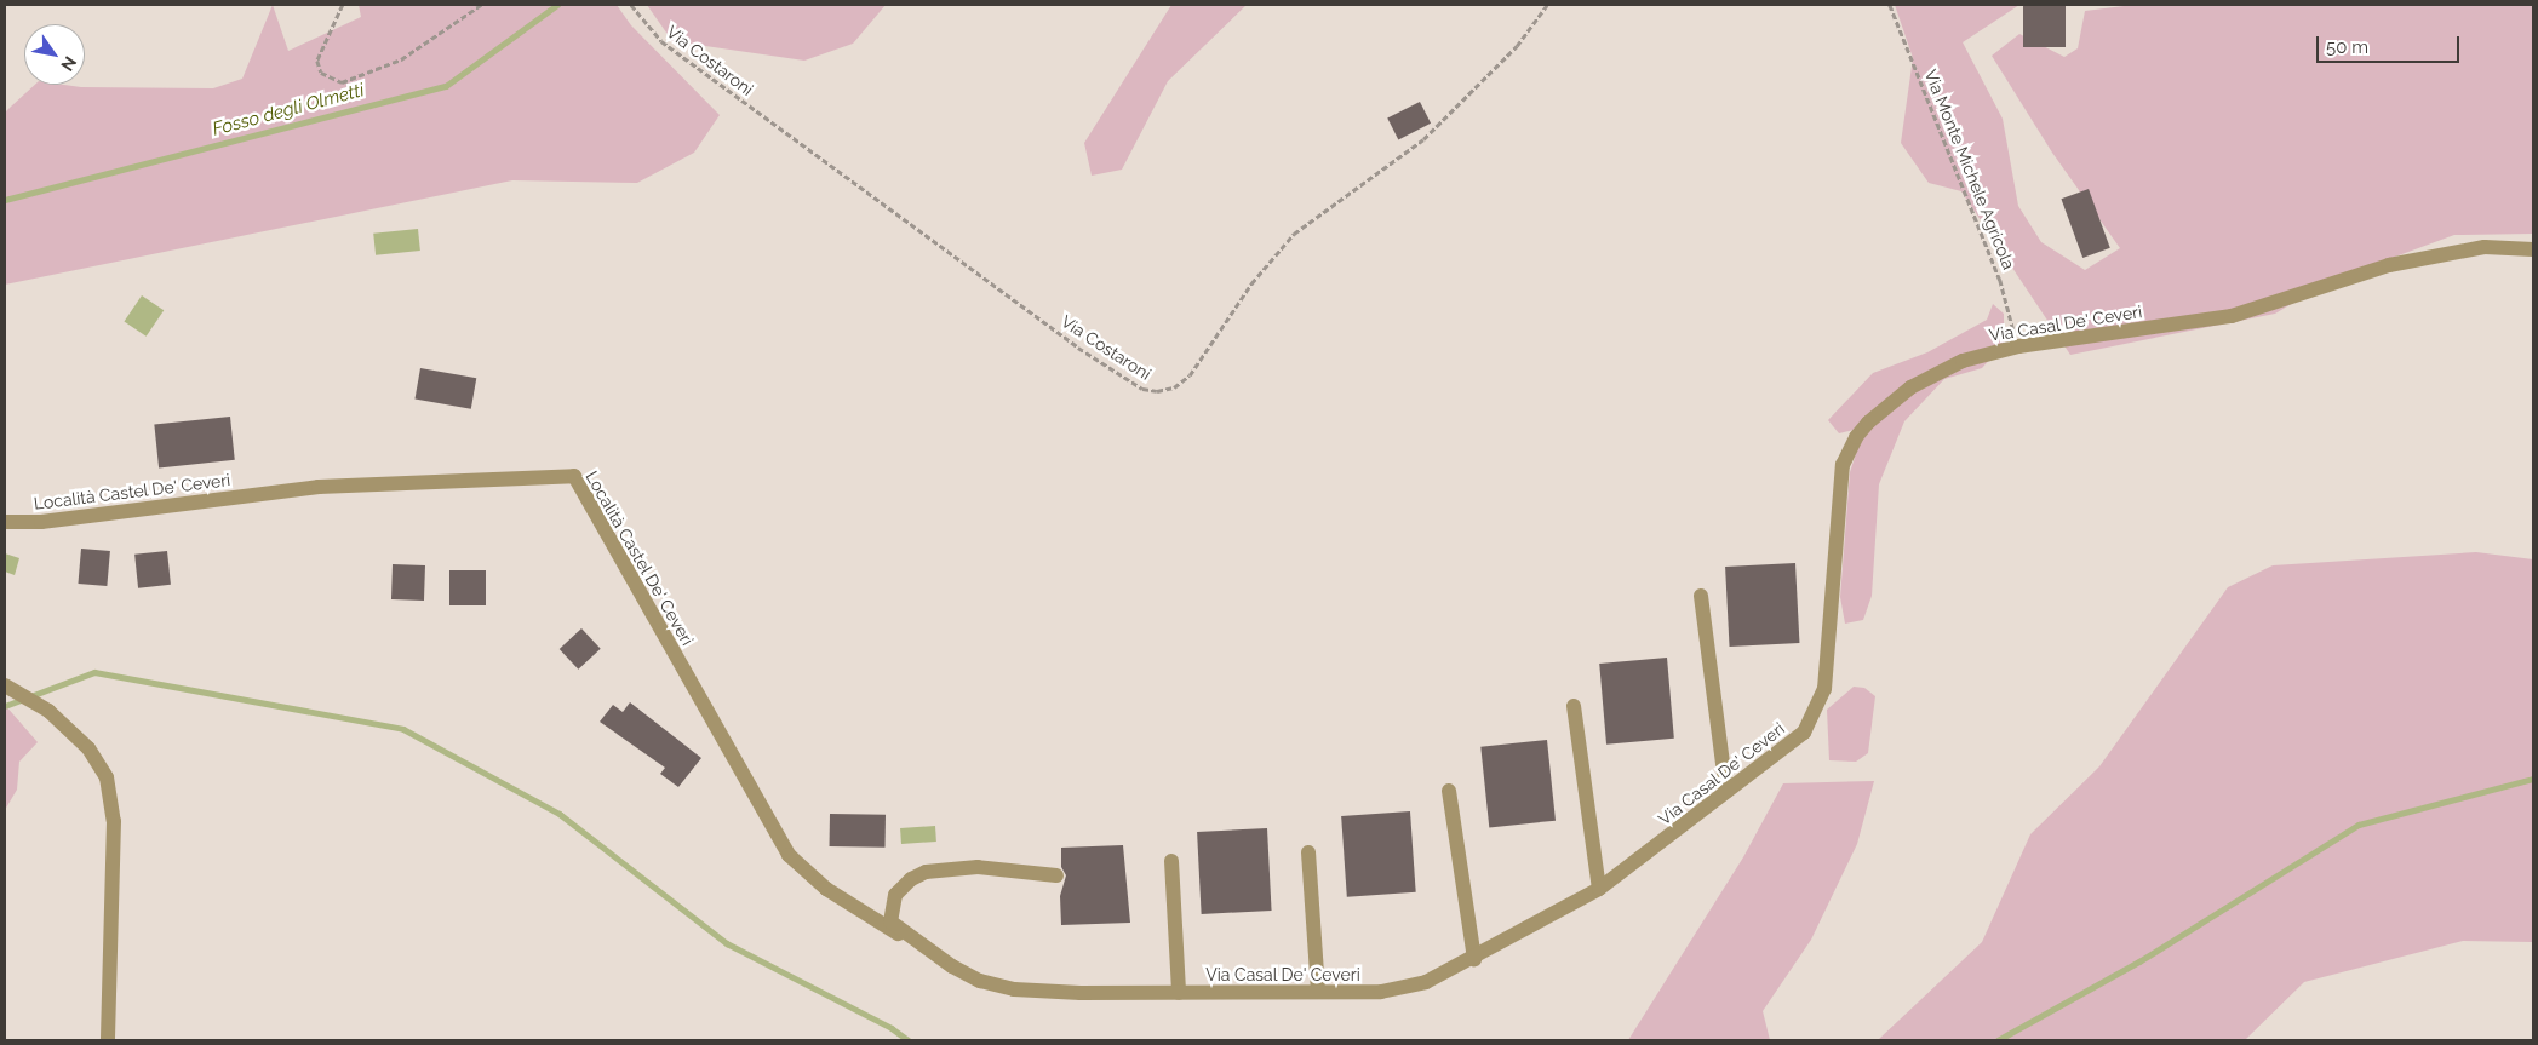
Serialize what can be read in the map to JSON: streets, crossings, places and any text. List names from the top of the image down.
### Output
{
  "streets": {
    "street": ["Via Casal De' Ceveri", "Località Castel De' Ceveri"],
    "path": ["Via Costaroni", "Via Monte Michele Agricola"]
  },
  "crossings": [
    ["Via Monte Michele Agricola", "Via Casal De' Ceveri"],
    ["Via Casal De' Ceveri", "Località Castel De' Ceveri"]
  ],
  "water": ["Fosso degli Olmetti"],
  "scale_bar": "50 m",
  "north": "bottom right"
}
